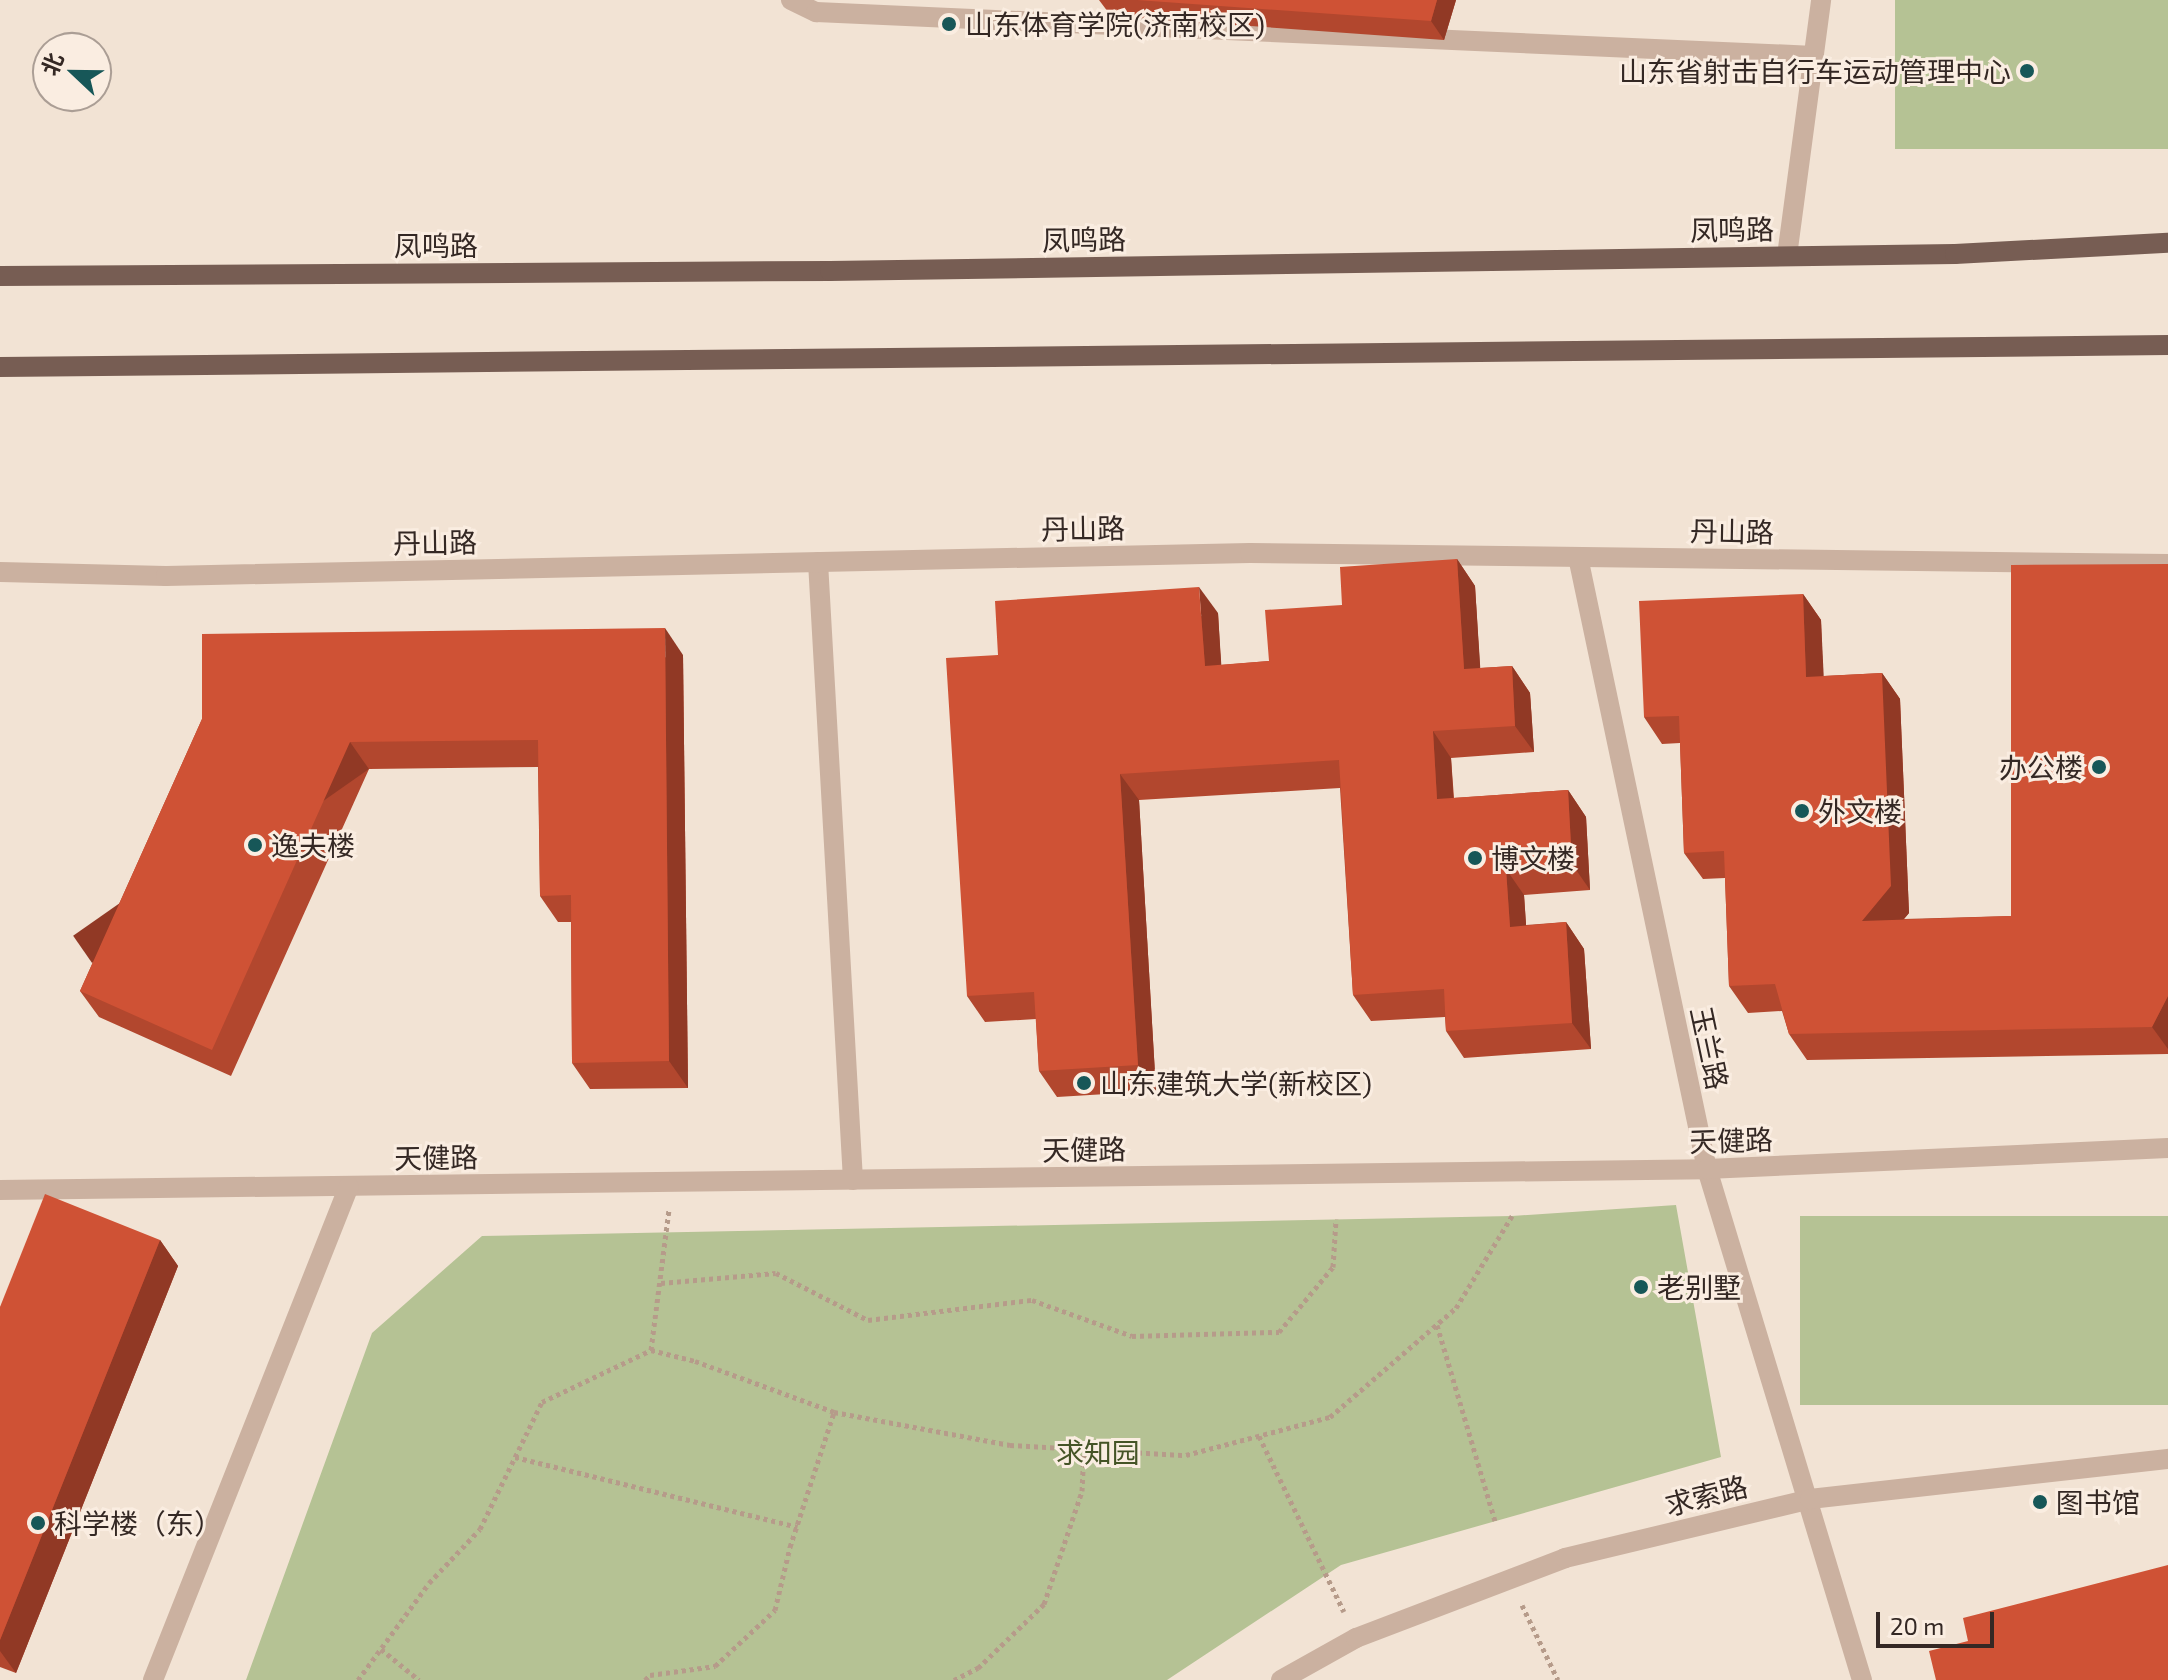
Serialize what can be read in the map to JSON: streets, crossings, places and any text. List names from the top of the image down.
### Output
{
  "streets": {
    "main road": ["凤鸣路"],
    "street": [
      "丹山路",
      "玉兰路",
      "天健路",
      "求索路"
    ]
  },
  "crossings": [
    ["丹山路", "玉兰路"],
    ["玉兰路", "天健路"],
    ["玉兰路", "求索路"]
  ],
  "parks": ["求知园"],
  "places": [
    "山东体育学院(济南校区)",
    "山东省射击自行车运动管理中心",
    "办公楼",
    "外文楼",
    "逸夫楼",
    "博文楼",
    "山东建筑大学(新校区)",
    "老别墅",
    "图书馆",
    "科学楼（东）"
  ],
  "scale_bar": "20 m",
  "north": "left"
}
